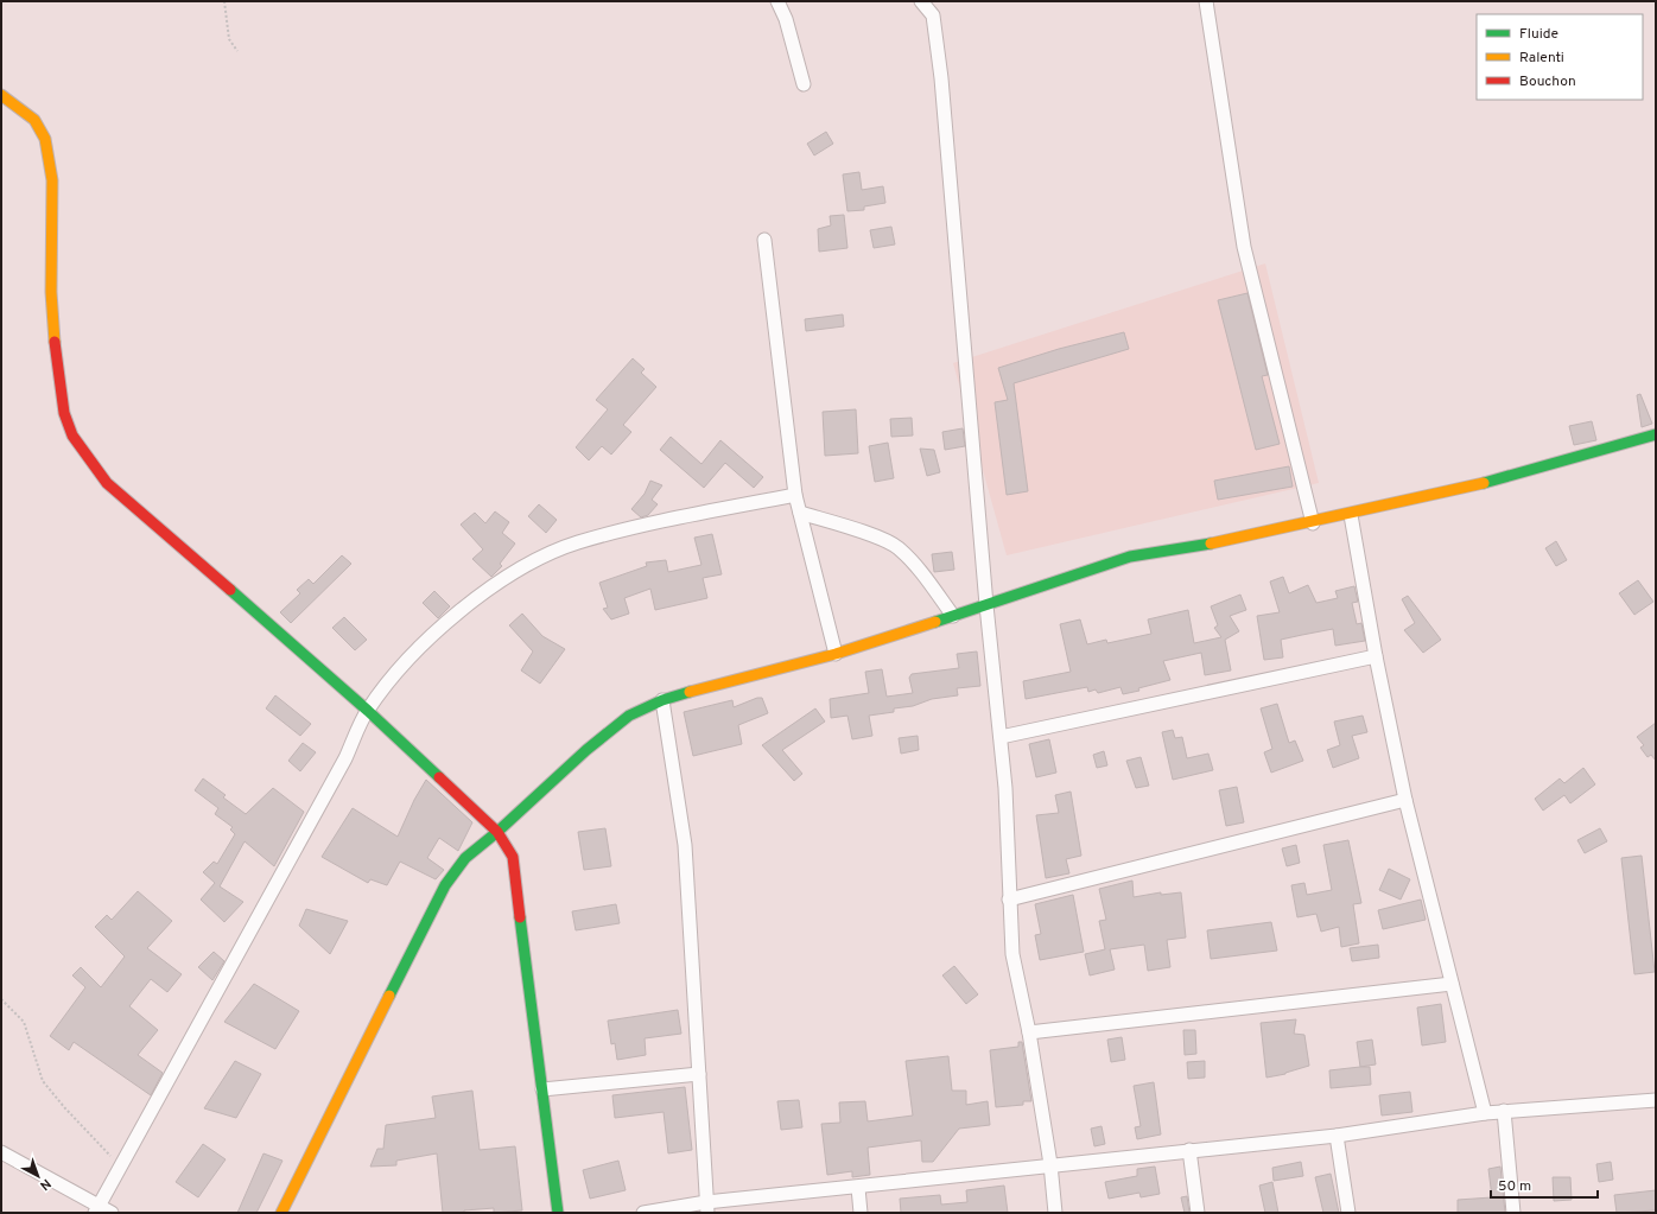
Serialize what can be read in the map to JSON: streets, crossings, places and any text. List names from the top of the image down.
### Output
{
  "legend": ["Fluide", "Ralenti", "Bouchon"],
  "scale_bar": "50 m",
  "north": "bottom right"
}
